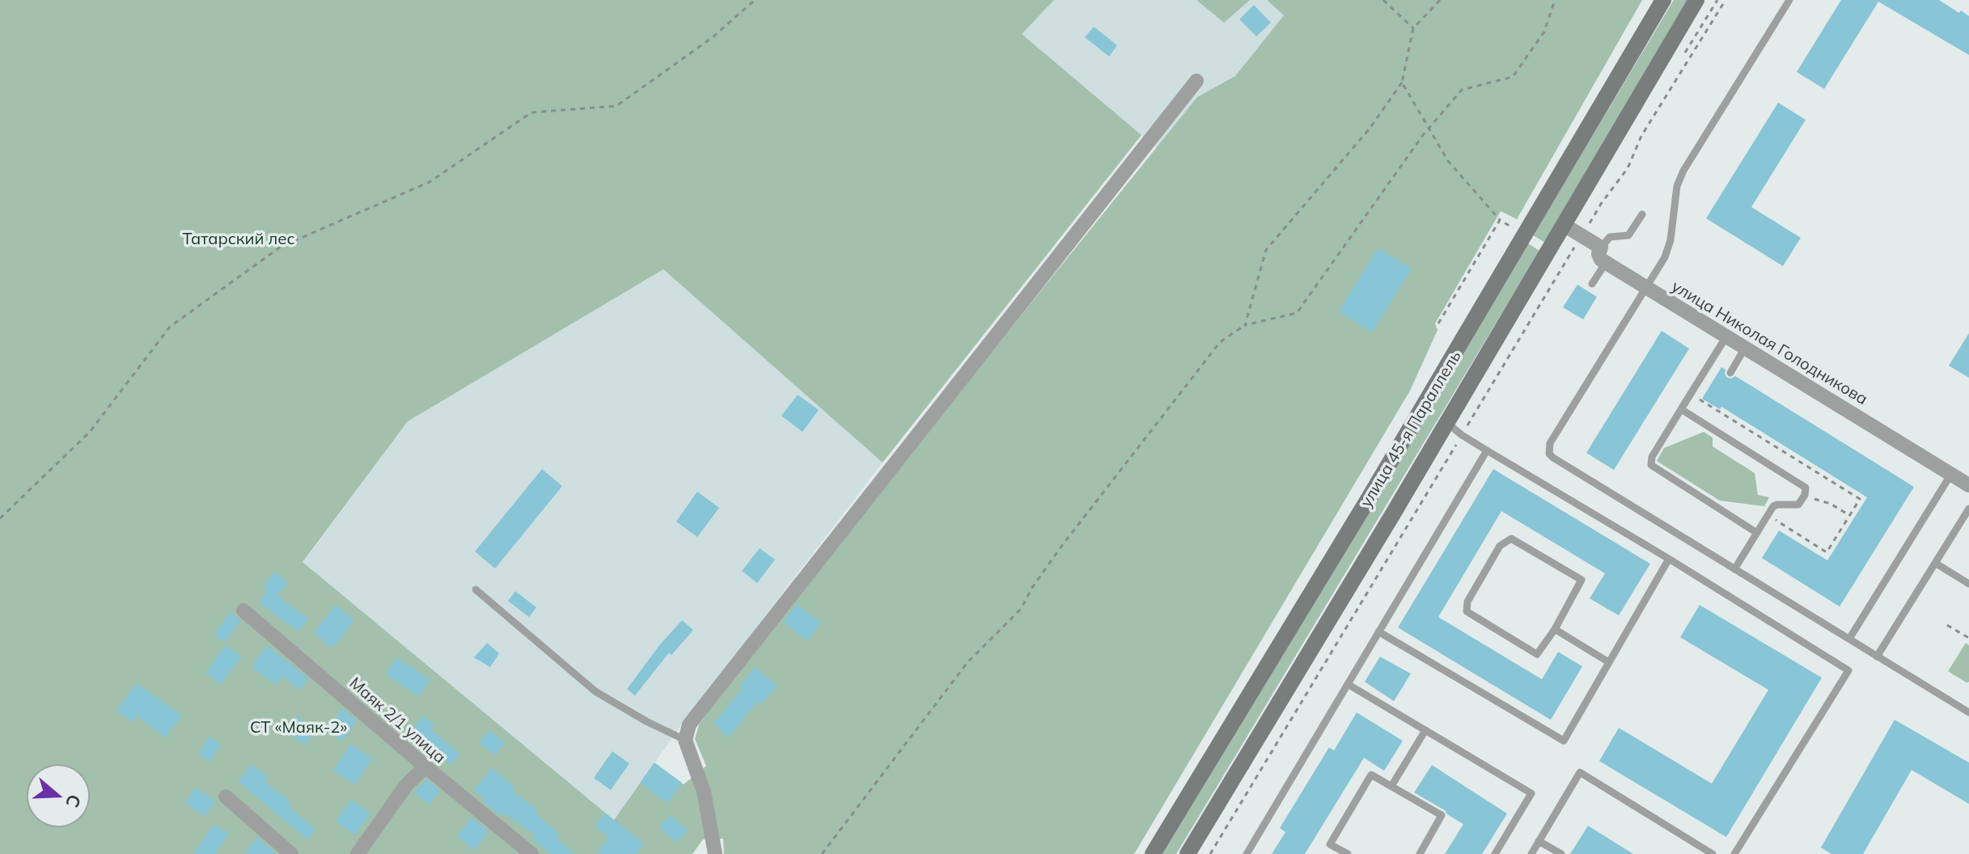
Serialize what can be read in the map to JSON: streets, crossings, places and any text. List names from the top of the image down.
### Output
{
  "streets": {
    "main road": ["улица 45-я Параллель"],
    "street": ["улица Николая Голодникова", "Маяк 2/1 улица"]
  },
  "crossings": [
    ["улица Николая Голодникова", "улица 45-я Параллель"]
  ],
  "parks": ["Татарский лес", "СТ «Маяк-2»"],
  "north": "right"
}
